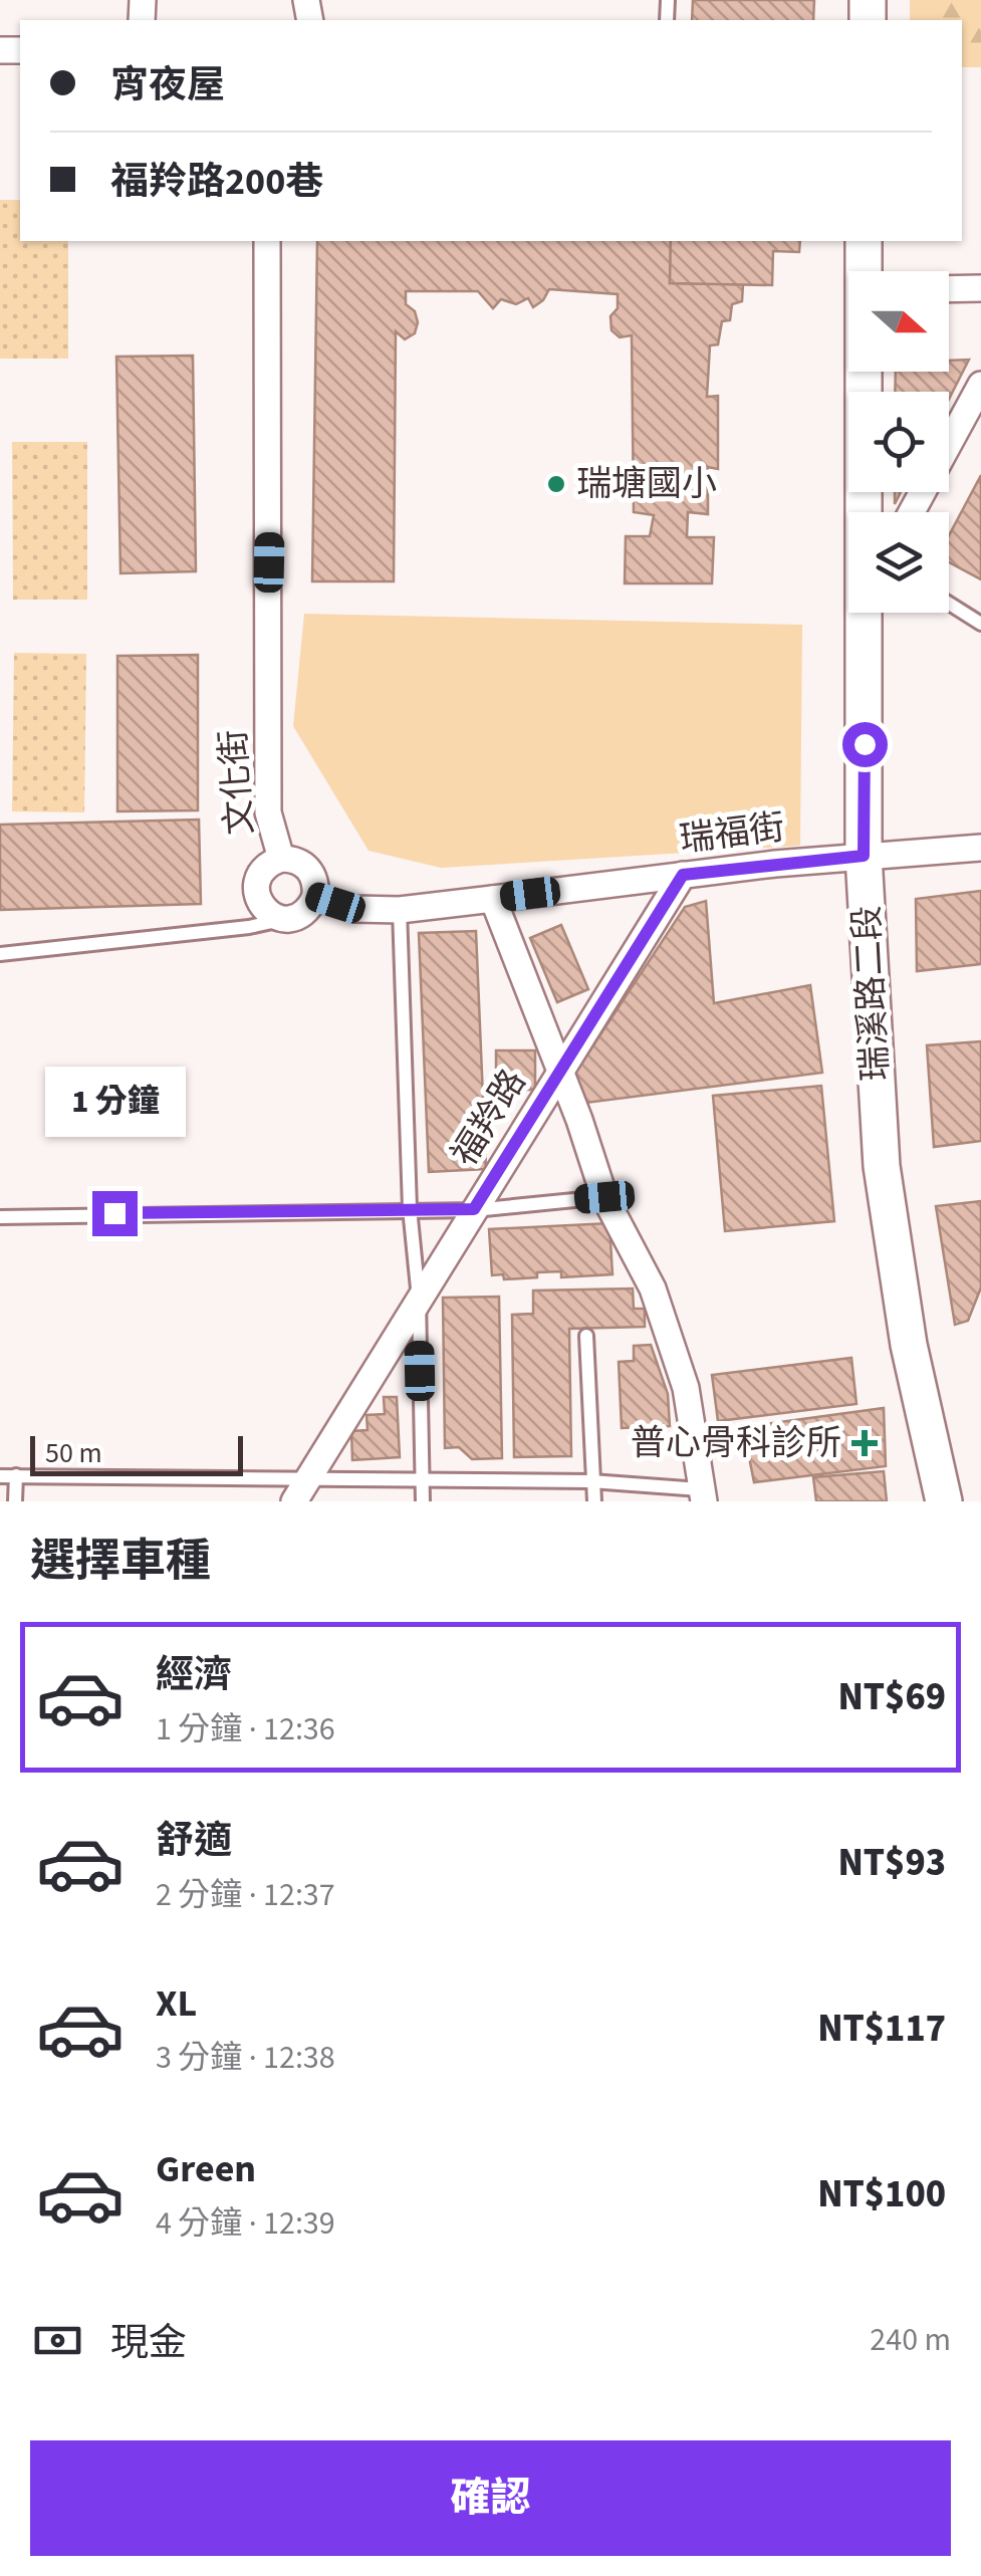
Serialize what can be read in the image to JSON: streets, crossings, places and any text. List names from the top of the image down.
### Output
{
  "streets": {
    "street": [
      "文化街",
      "瑞福街",
      "瑞溪路二段",
      "福羚路"
    ]
  },
  "crossings": [
    ["瑞福街", "瑞溪路二段"],
    ["瑞福街", "福羚路"]
  ],
  "places": {
    "other": ["瑞塘國小"],
    "health": ["普心骨科診所"]
  },
  "scale_bar": "50 m",
  "north": "right",
  "page": {
    "banner": ["宵夜屋", "福羚路200巷"],
    "bubble": "1 分鐘",
    "scale": "50 m",
    "heading": "選擇車種",
    "list": [
      {
        "name": "經濟",
        "note": "1 分鐘 · 12:36",
        "value": "NT$69"
      },
      {
        "name": "舒適",
        "note": "2 分鐘 · 12:37",
        "value": "NT$93"
      },
      {
        "name": "XL",
        "note": "3 分鐘 · 12:38",
        "value": "NT$117"
      },
      {
        "name": "Green",
        "note": "4 分鐘 · 12:39",
        "value": "NT$100"
      }
    ],
    "pay": ["現金", "240 m"],
    "buttons": "確認"
  }
}
